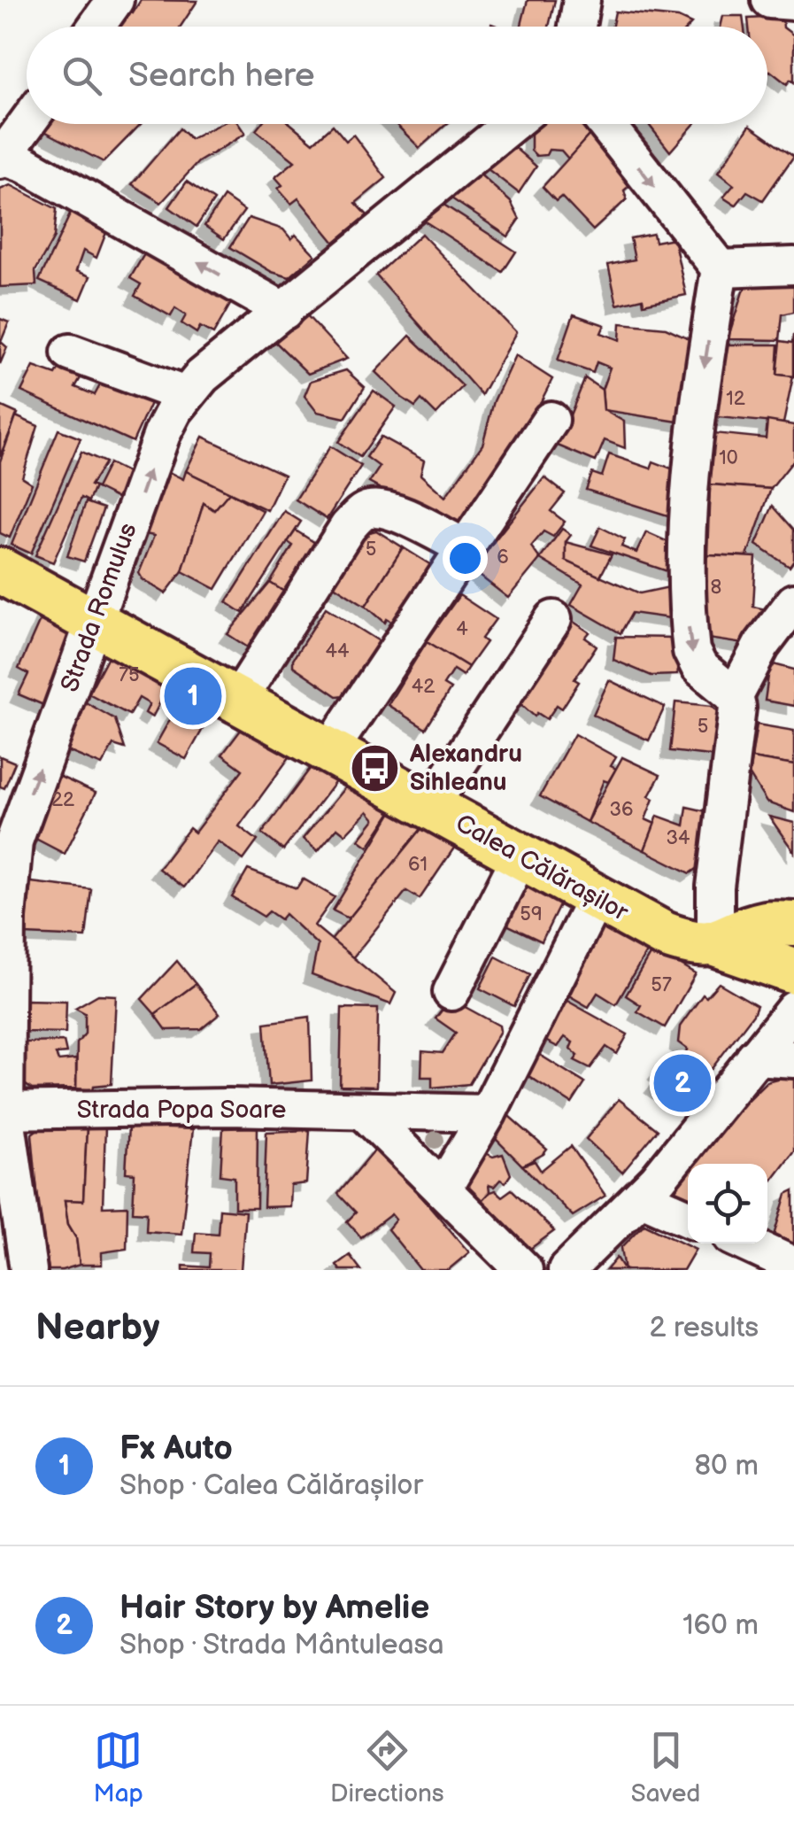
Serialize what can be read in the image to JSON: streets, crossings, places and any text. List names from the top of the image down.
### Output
{
  "streets": {
    "main road": ["Calea Călărașilor"],
    "street": ["Strada Romulus", "Strada Popa Soare"]
  },
  "crossings": [
    ["Strada Romulus", "Calea Călărașilor"],
    ["Strada Romulus", "Strada Popa Soare"]
  ],
  "places": {
    "bus stop": ["Alexandru Sihleanu"]
  },
  "house_numbers": [
    "12",
    "10",
    "5",
    "6",
    "8",
    "4",
    "44",
    "75",
    "42",
    "5",
    "22",
    "36",
    "34",
    "61",
    "59",
    "57"
  ],
  "page": {
    "search": "Search here",
    "pins": ["1", "2"],
    "heading": ["Nearby", "2 results"],
    "list": [
      {
        "mark": "1",
        "name": "Fx Auto",
        "note": "Shop · Calea Călărașilor",
        "value": "80 m"
      },
      {
        "mark": "2",
        "name": "Hair Story by Amelie",
        "note": "Shop · Strada Mântuleasa",
        "value": "160 m"
      }
    ],
    "nav": ["Map", "Directions", "Saved"]
  }
}
